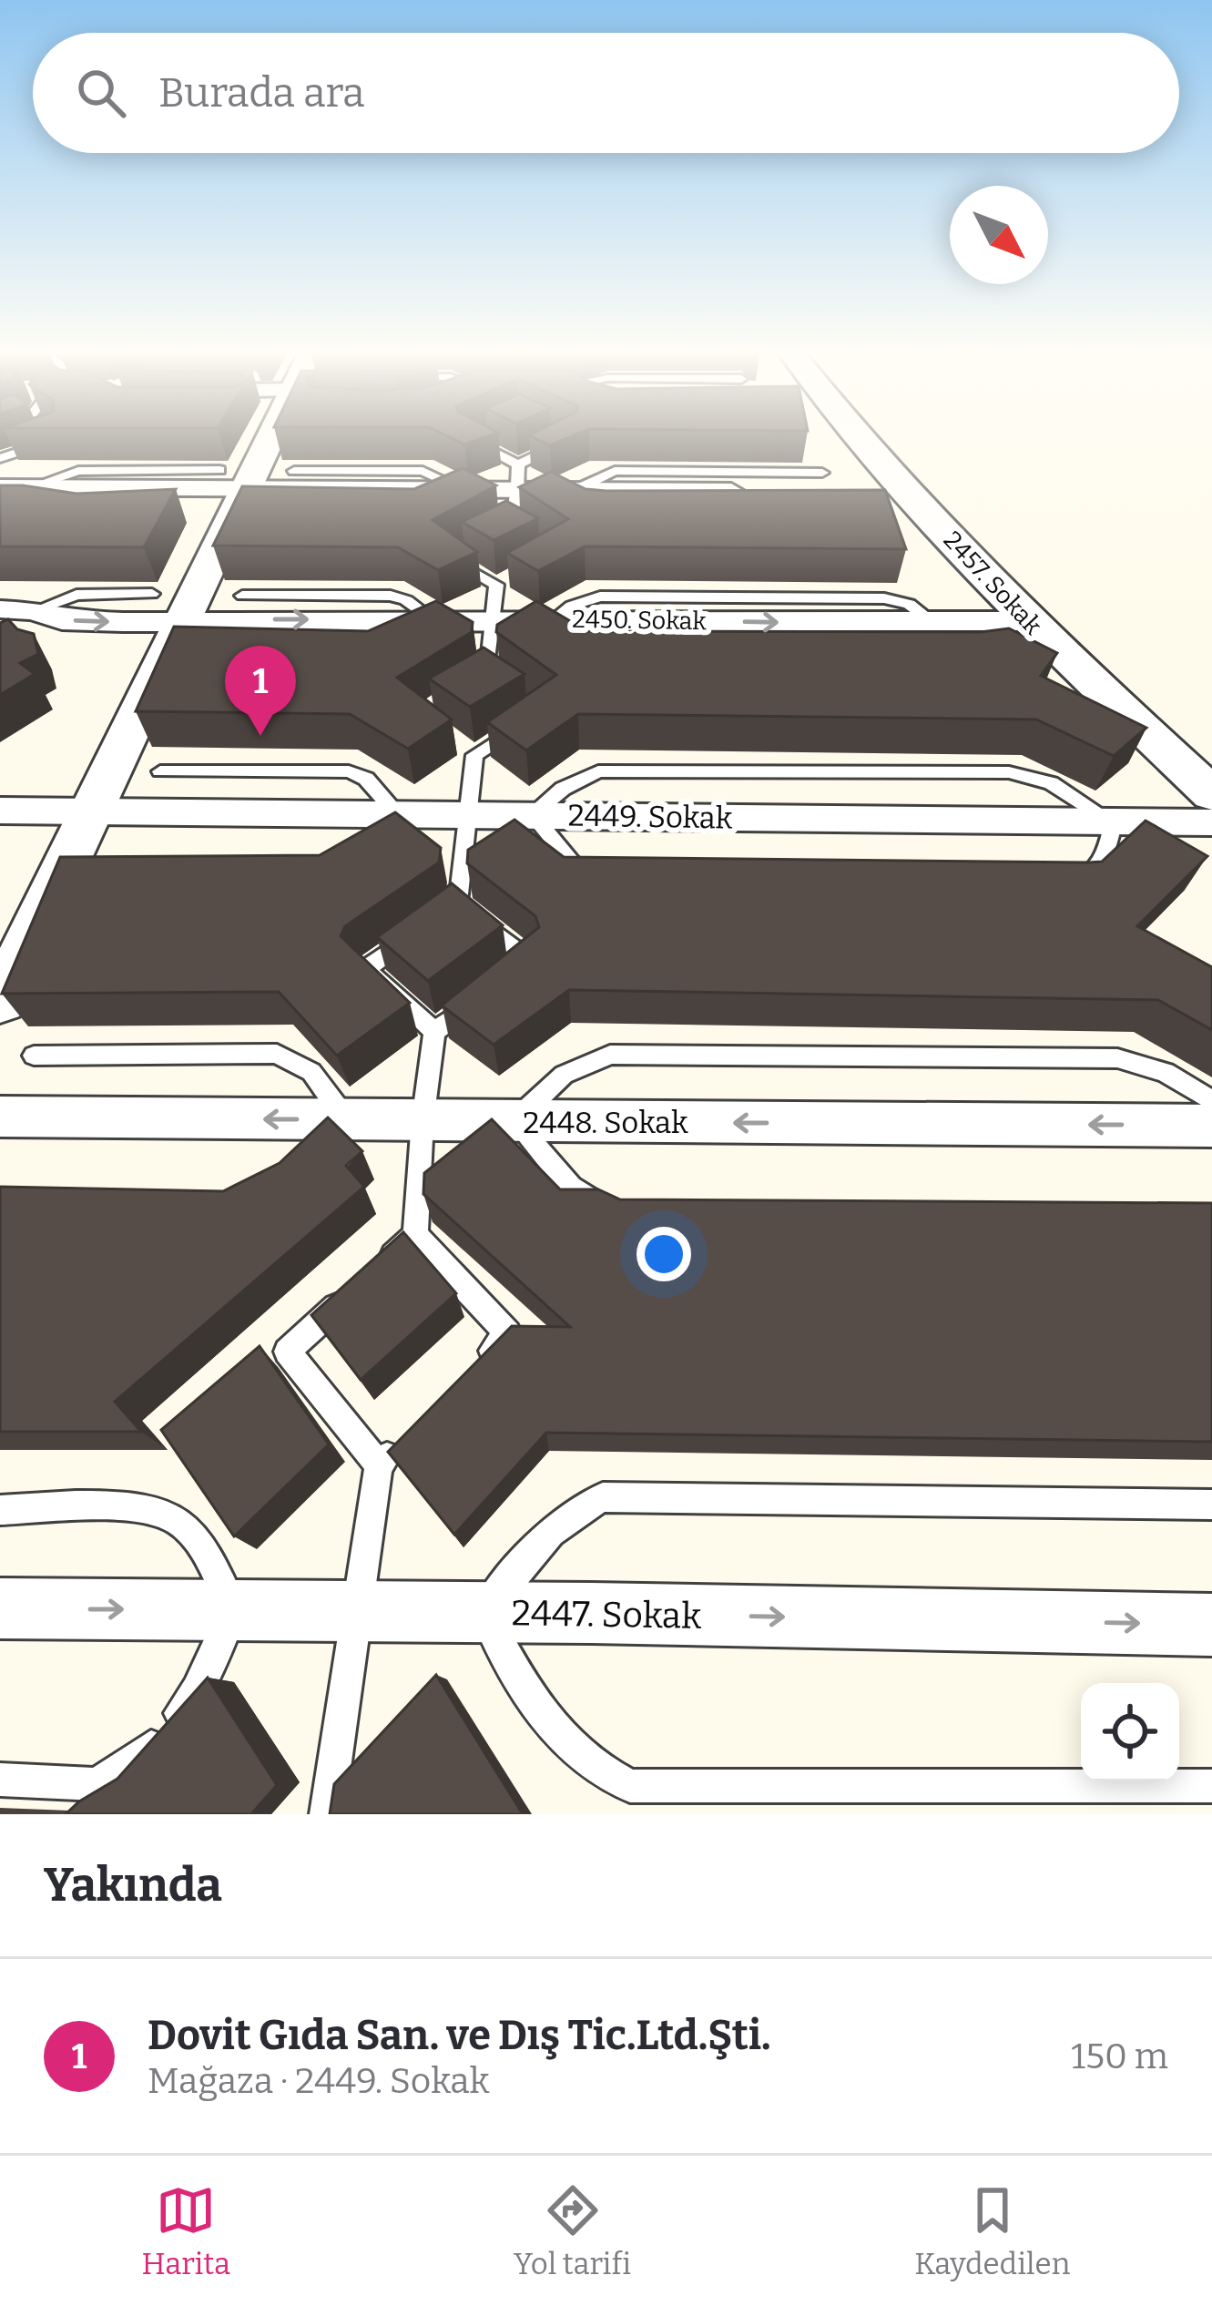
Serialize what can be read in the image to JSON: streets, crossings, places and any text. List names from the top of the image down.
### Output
{
  "streets": {
    "street": [
      "2457. Sokak",
      "2450. Sokak",
      "2449. Sokak",
      "2448. Sokak",
      "2447. Sokak"
    ]
  },
  "crossings": [
    ["2457. Sokak", "2450. Sokak"]
  ],
  "one_way": ["2448. Sokak", "2447. Sokak"],
  "north": "bottom right",
  "page": {
    "search": "Burada ara",
    "pins": "1",
    "heading": "Yakında",
    "list": [
      {
        "mark": "1",
        "name": "Dovit Gıda San. ve Dış Tic.Ltd.Şti.",
        "note": "Mağaza · 2449. Sokak",
        "value": "150 m"
      }
    ],
    "nav": ["Harita", "Yol tarifi", "Kaydedilen"]
  }
}
